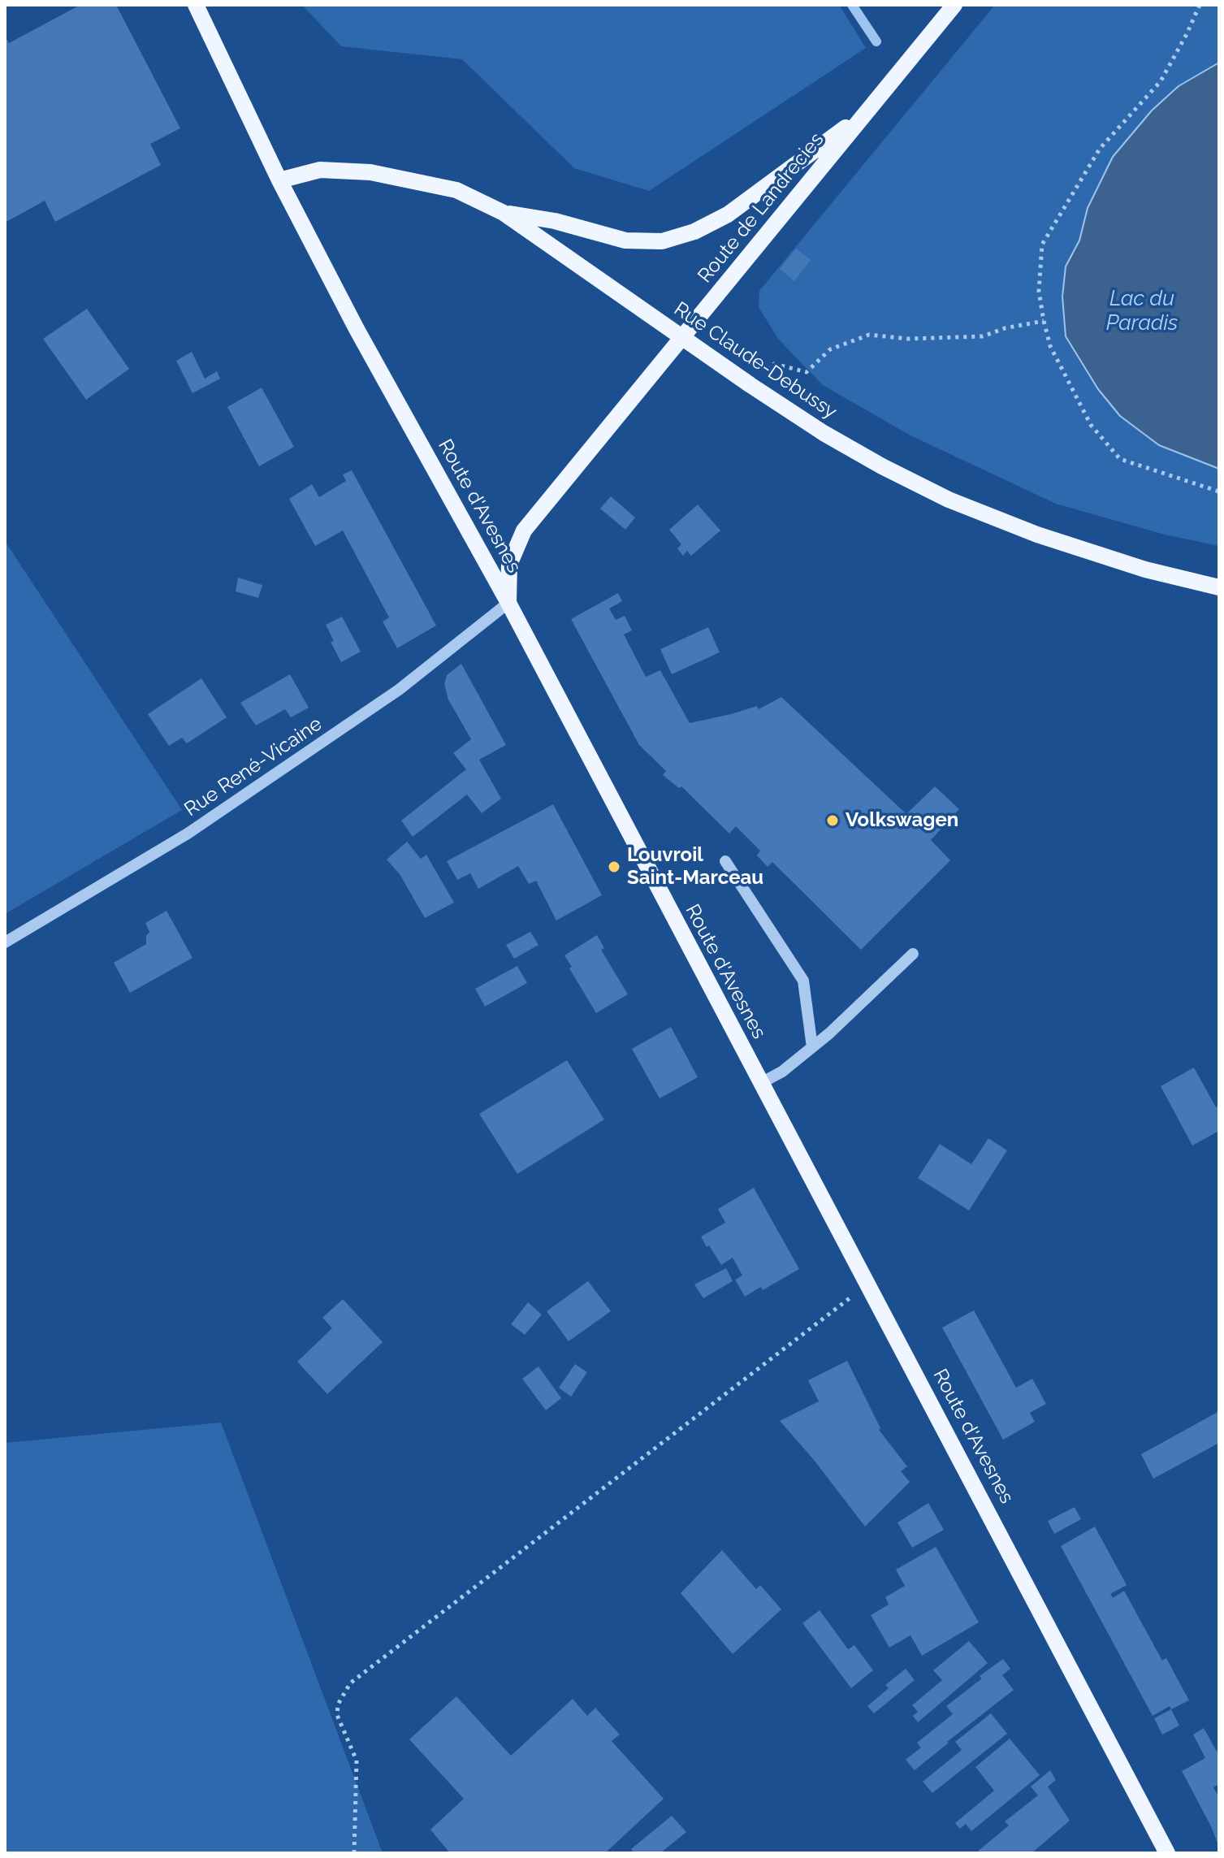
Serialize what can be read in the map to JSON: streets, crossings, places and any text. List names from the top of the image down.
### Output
{
  "streets": {
    "main road": ["Route de Landrecies", "Rue Claude-Debussy", "Route d'Avesnes"],
    "street": ["Rue René-Vicaine"]
  },
  "crossings": [
    ["Route de Landrecies", "Rue Claude-Debussy"],
    ["Route de Landrecies", "Route d'Avesnes"],
    ["Route de Landrecies", "Rue René-Vicaine"],
    ["Rue Claude-Debussy", "Route d'Avesnes"],
    ["Route d'Avesnes", "Rue René-Vicaine"]
  ],
  "water": ["Lac du Paradis"],
  "places": ["Volkswagen", "Louvroil Saint-Marceau"]
}
